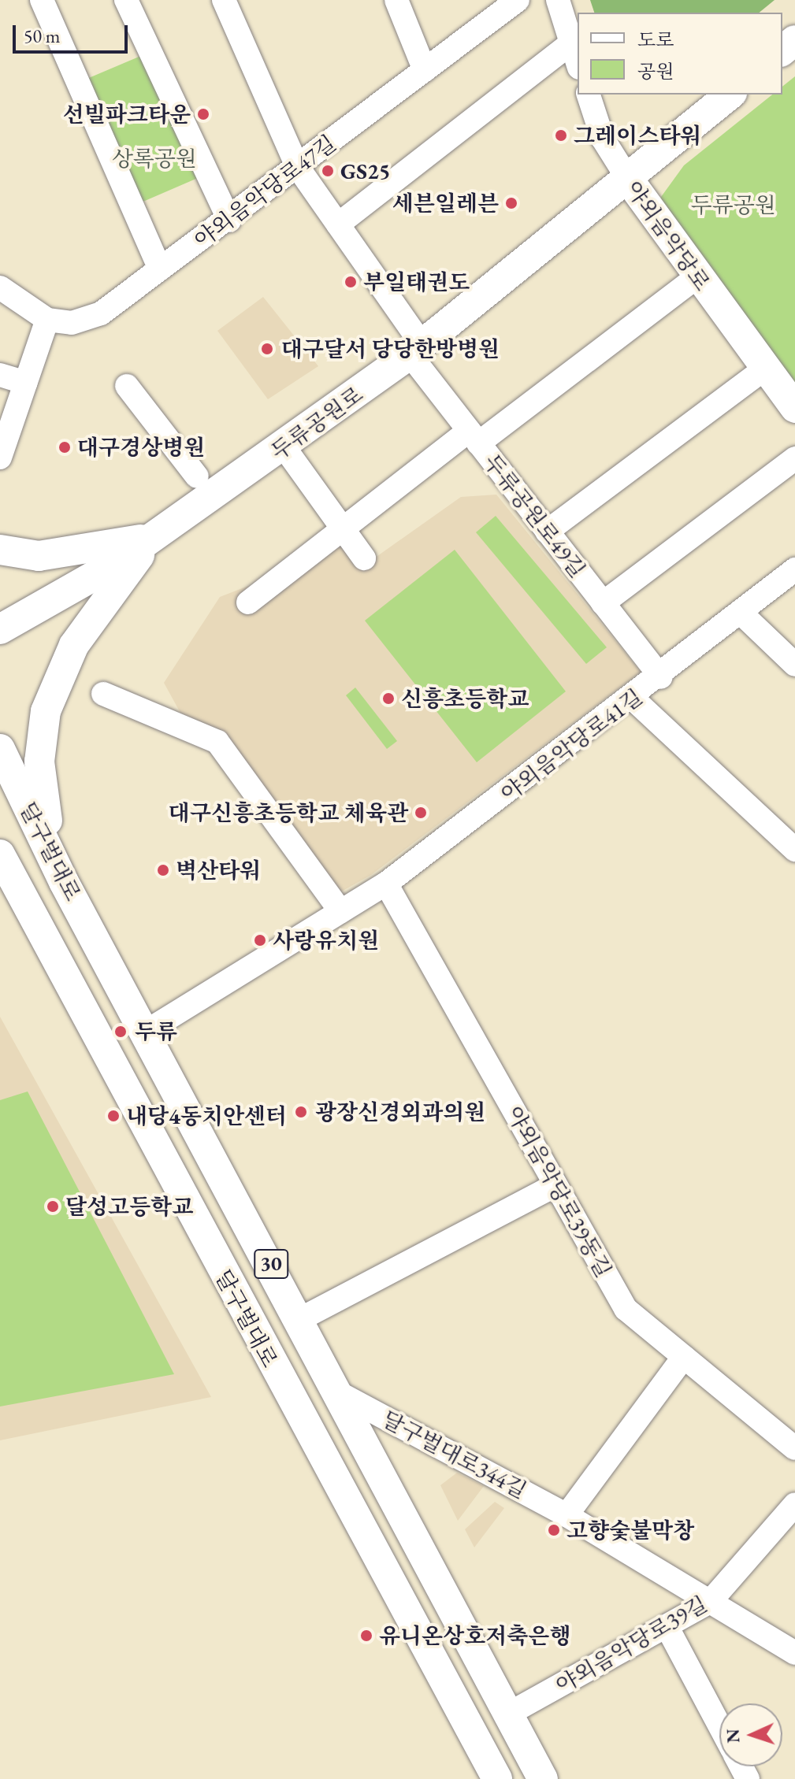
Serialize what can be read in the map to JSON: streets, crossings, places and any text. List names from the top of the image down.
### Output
{
  "streets": {
    "main road": [
      "야외음악당로",
      "두류공원로",
      "달구벌대로",
      "30"
    ],
    "street": [
      "야외음악당로47길",
      "두류공원로49길",
      "야외음악당로41길",
      "야외음악당로39동길",
      "달구벌대로344길",
      "야외음악당로39길"
    ]
  },
  "crossings": [
    ["야외음악당로47길", "두류공원로49길"],
    ["야외음악당로", "두류공원로"],
    ["두류공원로", "두류공원로49길"],
    ["두류공원로49길", "야외음악당로41길"],
    ["야외음악당로41길", "달구벌대로"],
    ["야외음악당로41길", "야외음악당로39동길"],
    ["달구벌대로", "달구벌대로344길"],
    ["달구벌대로", "야외음악당로39길"],
    ["달구벌대로344길", "야외음악당로39길"]
  ],
  "parks": ["상록공원", "두류공원"],
  "places": [
    "선빌파크타운",
    "그레이스타워",
    "GS25",
    "세븐일레븐",
    "부일태권도",
    "대구달서 당당한방병원",
    "대구경상병원",
    "신흥초등학교",
    "대구신흥초등학교 체육관",
    "벽산타워",
    "사랑유치원",
    "두류",
    "광장신경외과의원",
    "내당4동치안센터",
    "달성고등학교",
    "고향숯불막창",
    "유니온상호저축은행"
  ],
  "legend": ["도로", "공원"],
  "scale_bar": "50 m",
  "north": "left"
}
